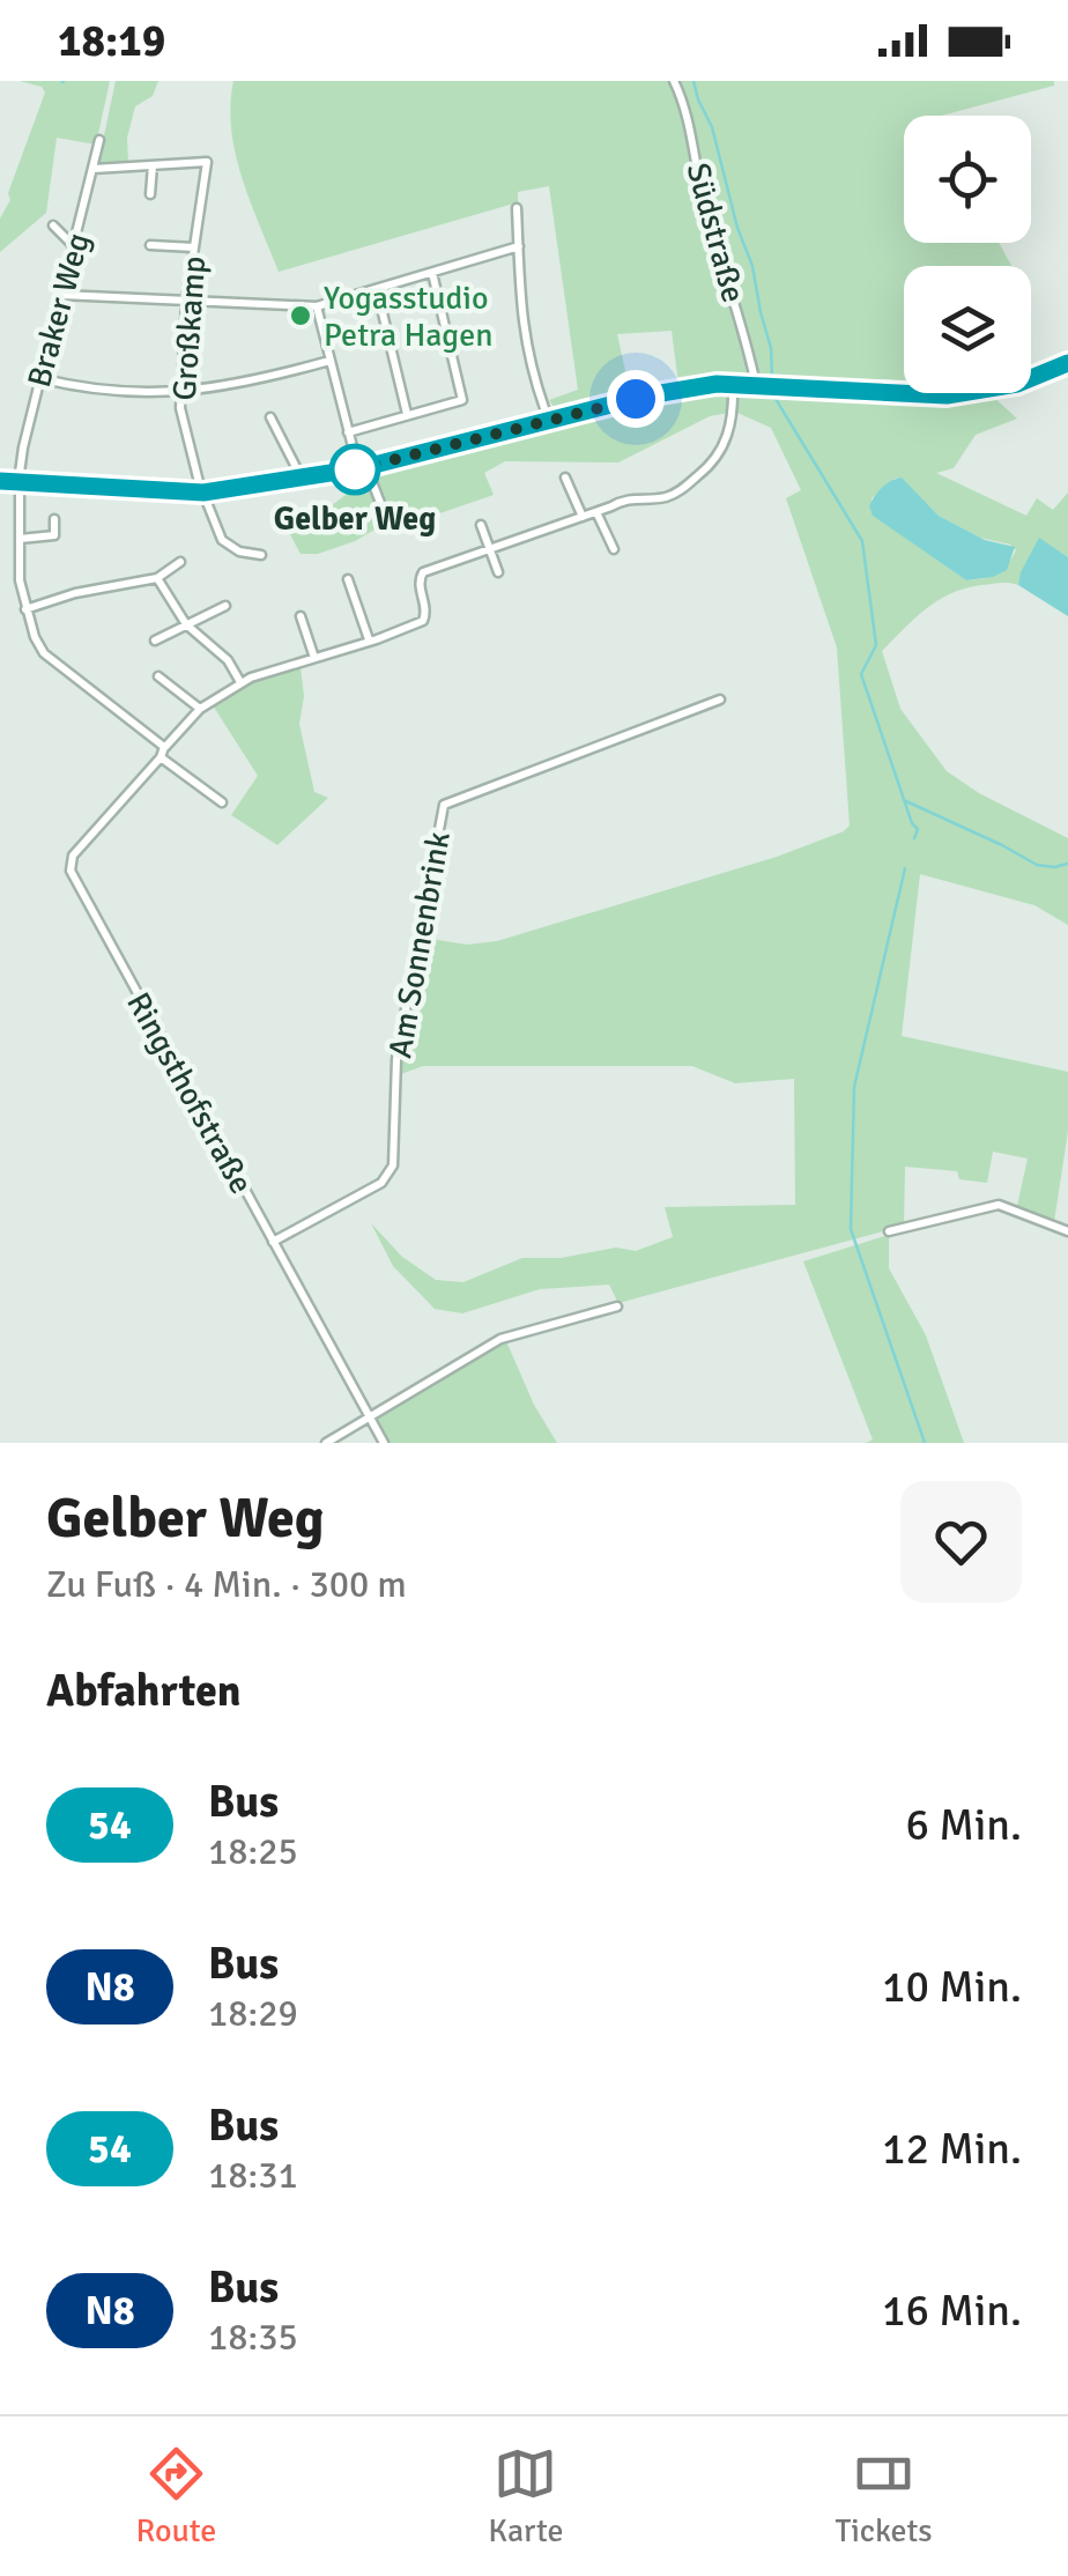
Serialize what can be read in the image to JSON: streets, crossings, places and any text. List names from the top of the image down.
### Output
{
  "streets": {
    "street": [
      "Südstraße",
      "Braker Weg",
      "Großkamp",
      "Am Sonnenbrink",
      "Ringsthofstraße"
    ]
  },
  "crossings": [
    ["Am Sonnenbrink", "Ringsthofstraße"]
  ],
  "places": ["Yogasstudio Petra Hagen", "Gelber Weg"],
  "lines": ["bus line 54"],
  "page": {
    "status": "18:19",
    "heading": [
      ["Gelber Weg", "Zu Fuß · 4 Min. · 300 m"],
      "Abfahrten"
    ],
    "list": [
      {
        "mark": "54",
        "name": "Bus",
        "note": "18:25",
        "value": "6 Min."
      },
      {
        "mark": "N8",
        "name": "Bus",
        "note": "18:29",
        "value": "10 Min."
      },
      {
        "mark": "54",
        "name": "Bus",
        "note": "18:31",
        "value": "12 Min."
      },
      {
        "mark": "N8",
        "name": "Bus",
        "note": "18:35",
        "value": "16 Min."
      }
    ],
    "tabs": ["Route", "Karte", "Tickets"]
  }
}
